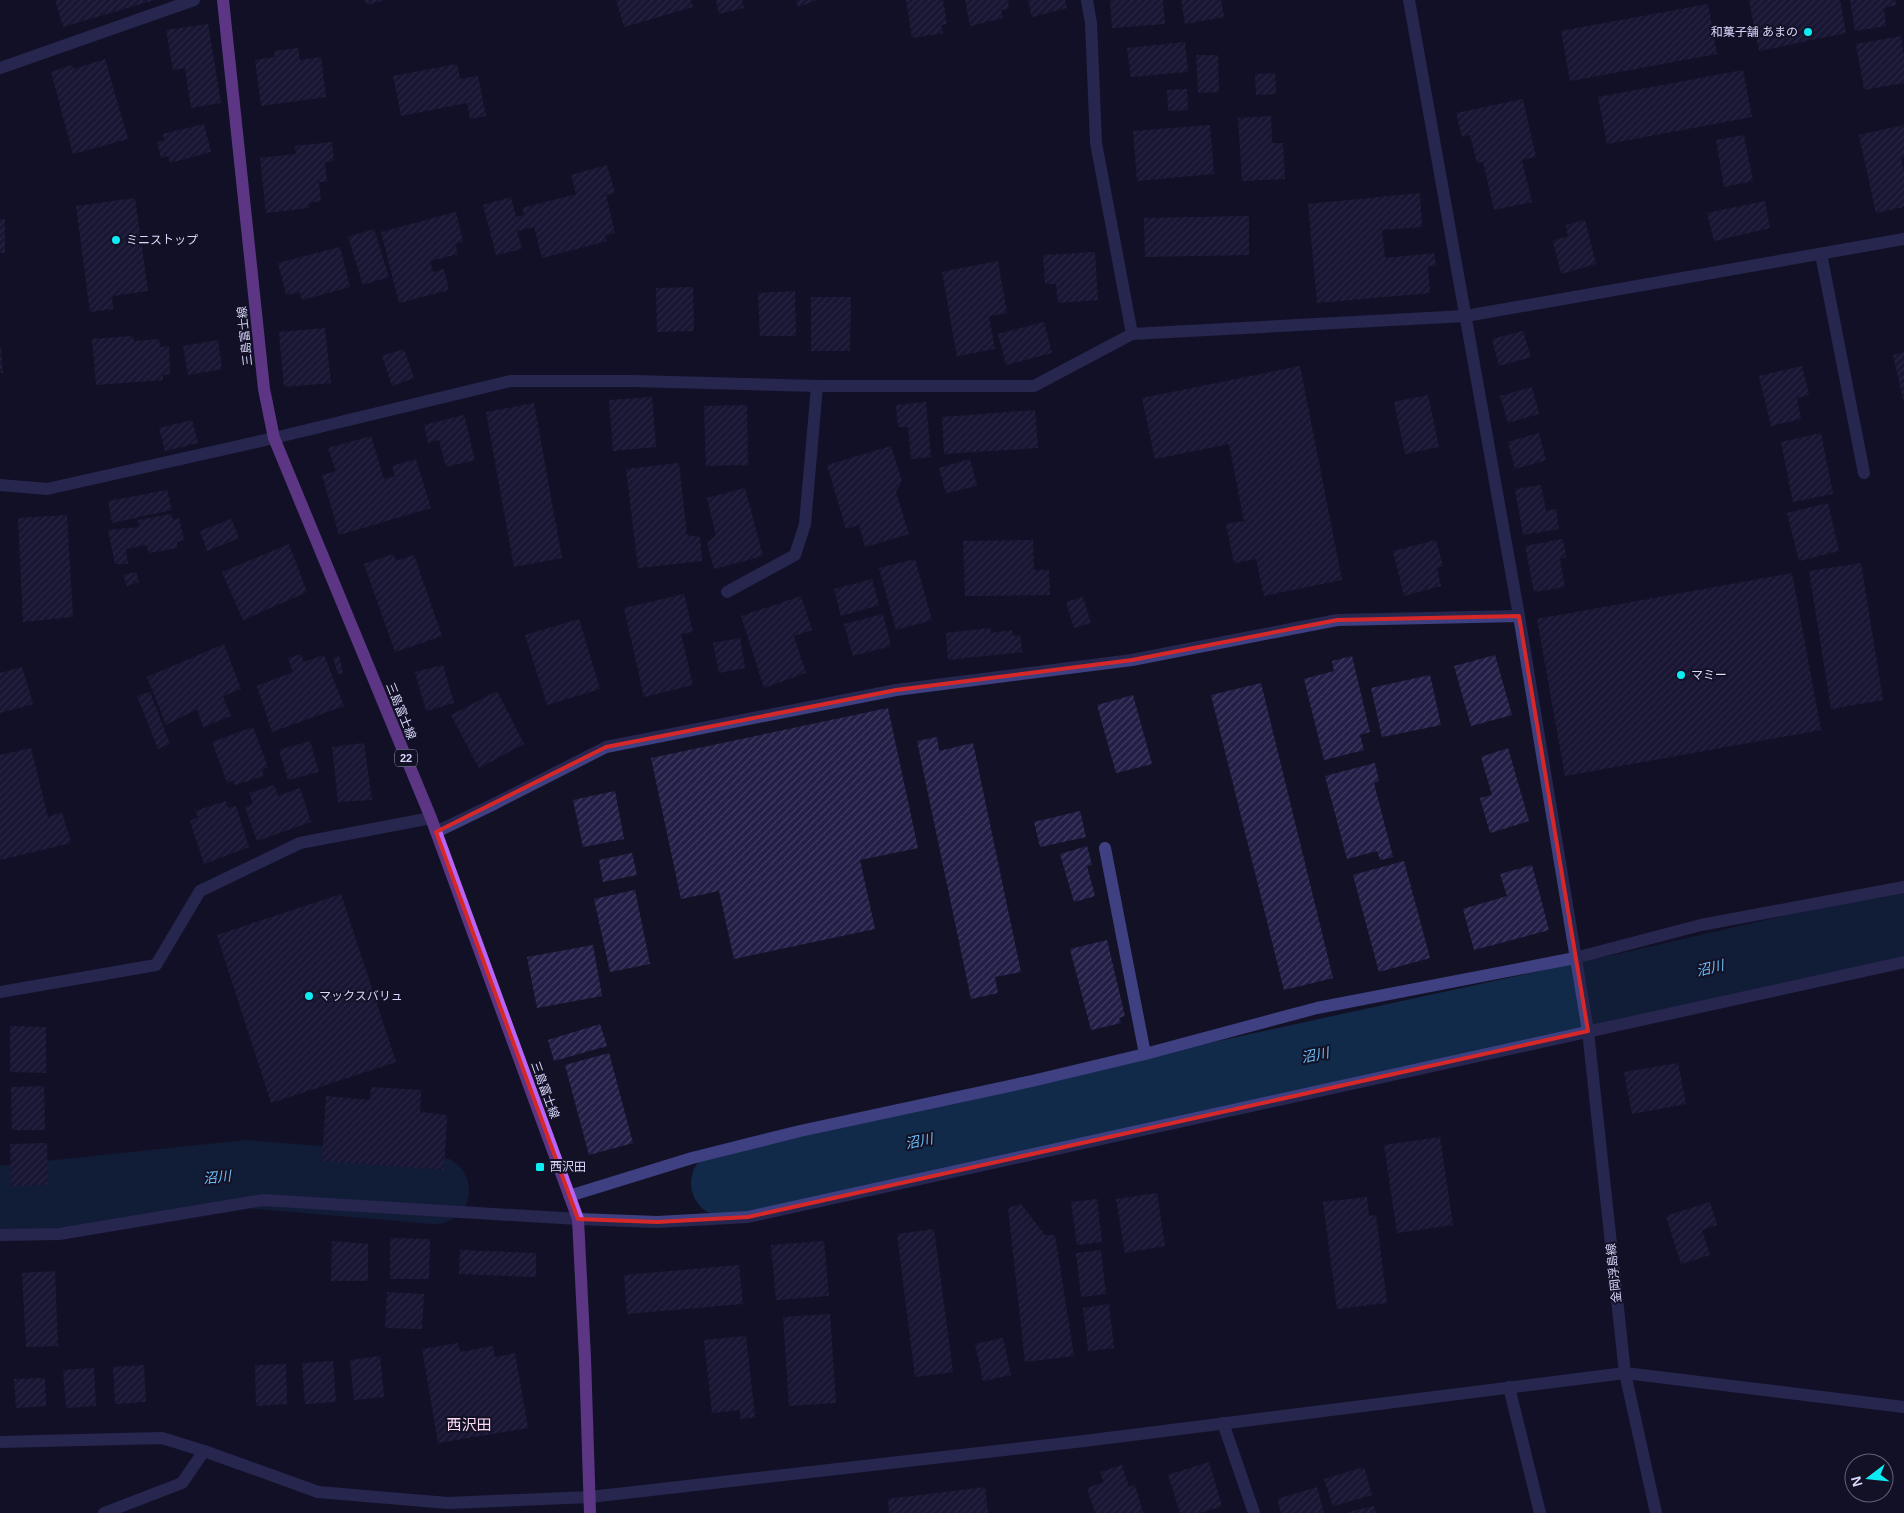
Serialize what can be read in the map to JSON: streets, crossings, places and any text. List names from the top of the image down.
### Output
{
  "streets": {
    "main road": ["三島富士線", "22"],
    "street": ["金岡浮島線"]
  },
  "districts": ["西沢田"],
  "water": ["沼川"],
  "places": {
    "other": [
      "和菓子舗 あまの",
      "ミニストップ",
      "マミー",
      "マックスバリュ"
    ],
    "transit": ["西沢田"]
  },
  "north": "left"
}
